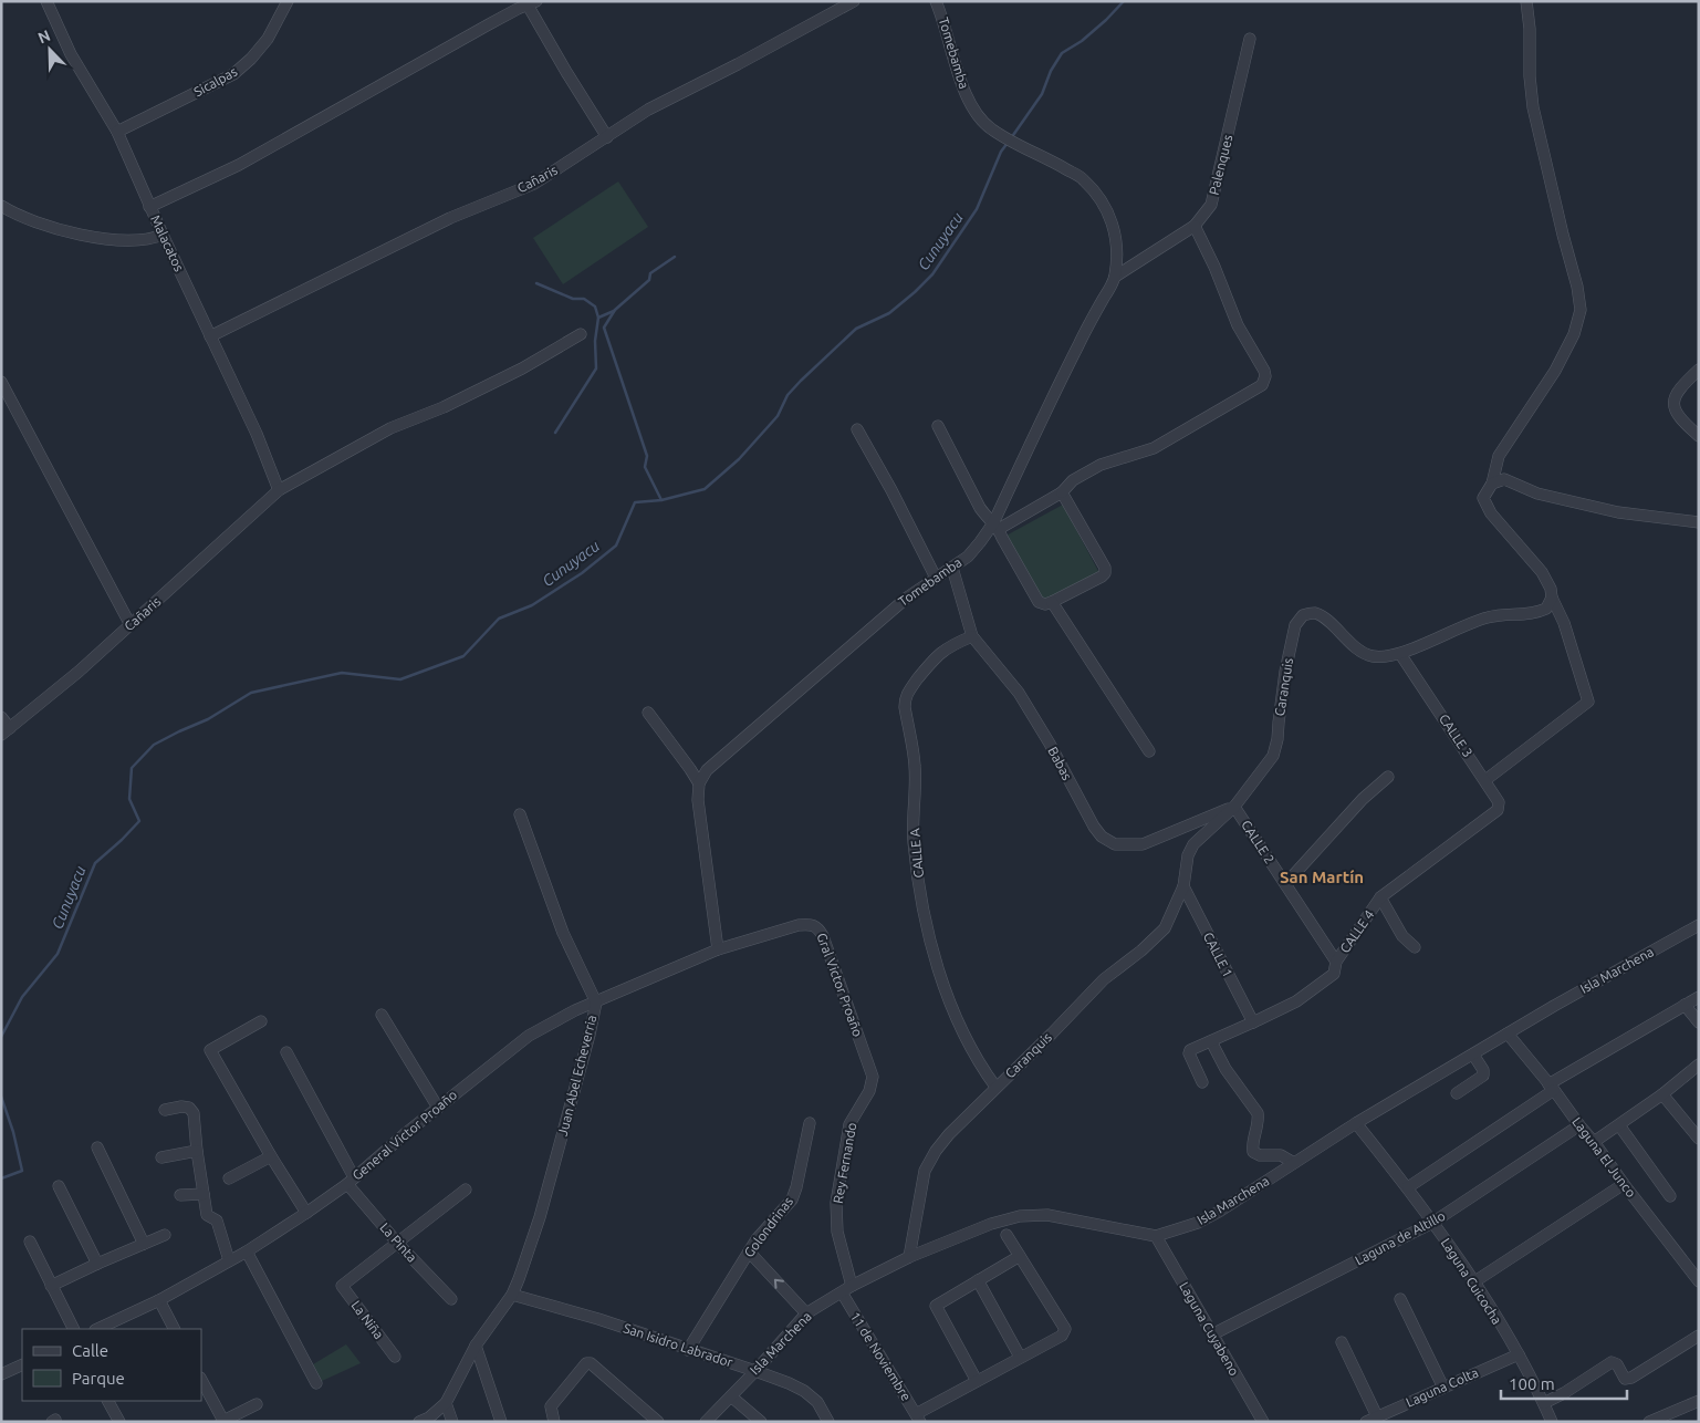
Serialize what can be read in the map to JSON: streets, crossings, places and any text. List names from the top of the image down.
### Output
{
  "streets": {
    "street": [
      "Tomebamba",
      "Sicalpas",
      "Palenques",
      "Cañaris",
      "Malacatos",
      "Caranquis",
      "CALLE 3",
      "Babas",
      "CALLE 2",
      "CALLE A",
      "CALLE 4",
      "CALLE 1",
      "Isla Marchena",
      "Gral Victor Proaño",
      "Juan Abel Echeverria",
      "General Victor Proaño",
      "Laguna El Junco",
      "Rey Fernando",
      "Golondrinas",
      "Laguna de Altillo",
      "La Pinta",
      "Laguna Cuicocha",
      "La Niña",
      "Laguna Cuyabeno",
      "San Isidro Labrador",
      "11 de Noviembre",
      "Laguna Colta"
    ]
  },
  "crossings": [
    ["Tomebamba", "Palenques"],
    ["Tomebamba", "Babas"],
    ["Sicalpas", "Malacatos"],
    ["Cañaris", "Malacatos"],
    ["Caranquis", "CALLE 3"],
    ["Caranquis", "Babas"],
    ["Caranquis", "CALLE 2"],
    ["Caranquis", "CALLE A"],
    ["Caranquis", "CALLE 1"],
    ["Caranquis", "Isla Marchena"],
    ["CALLE 3", "CALLE 4"],
    ["Babas", "CALLE 2"],
    ["Babas", "CALLE A"],
    ["CALLE 2", "CALLE 4"],
    ["CALLE 4", "CALLE 1"],
    ["Isla Marchena", "Laguna El Junco"],
    ["Isla Marchena", "Rey Fernando"],
    ["Isla Marchena", "Laguna Cuicocha"],
    ["Isla Marchena", "Laguna Cuyabeno"],
    ["Isla Marchena", "San Isidro Labrador"],
    ["Isla Marchena", "11 de Noviembre"],
    ["Gral Victor Proaño", "General Victor Proaño"],
    ["Gral Victor Proaño", "Rey Fernando"],
    ["Juan Abel Echeverria", "General Victor Proaño"],
    ["Juan Abel Echeverria", "San Isidro Labrador"],
    ["General Victor Proaño", "La Pinta"],
    ["Laguna El Junco", "Laguna de Altillo"],
    ["Golondrinas", "San Isidro Labrador"],
    ["Laguna de Altillo", "Laguna Cuicocha"],
    ["Laguna de Altillo", "Laguna Cuyabeno"],
    ["La Pinta", "La Niña"],
    ["Laguna Cuicocha", "Laguna Colta"]
  ],
  "districts": ["San Martín"],
  "water": ["Cunuyacu"],
  "legend": ["Calle", "Parque"],
  "scale_bar": "100 m",
  "north": "top left"
}
